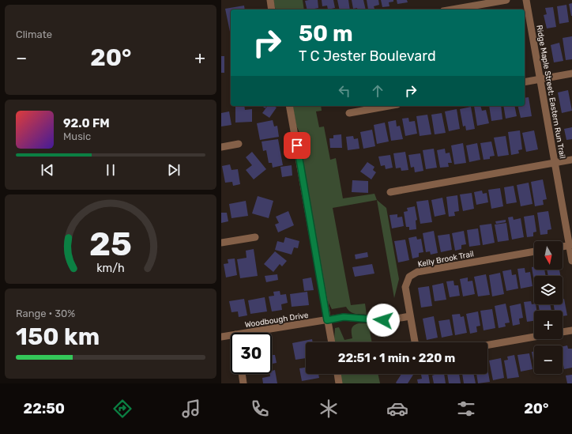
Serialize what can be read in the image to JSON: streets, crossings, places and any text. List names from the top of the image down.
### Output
{
  "streets": {
    "street": ["Ridge Maple Street; Eastern Run Trail", "Kelly Brook Trail", "Woodbough Drive"]
  },
  "crossings": [
    ["Kelly Brook Trail", "Woodbough Drive"]
  ],
  "north": "bottom",
  "page": {
    "tile": [
      "Climate",
      ["Range · 30%", "150 km"]
    ],
    "turn": ["50 m", "T C Jester Boulevard"],
    "heat": ["−", "20°", "+"],
    "song": ["92.0 FM", "Music"],
    "map_buttons": ["+", "−"],
    "limit": "30",
    "trip": "22:51 · 1 min · 220 m",
    "tabs": ["22:50", "20°"],
    "gauge": ["25", "km/h"]
  }
}
